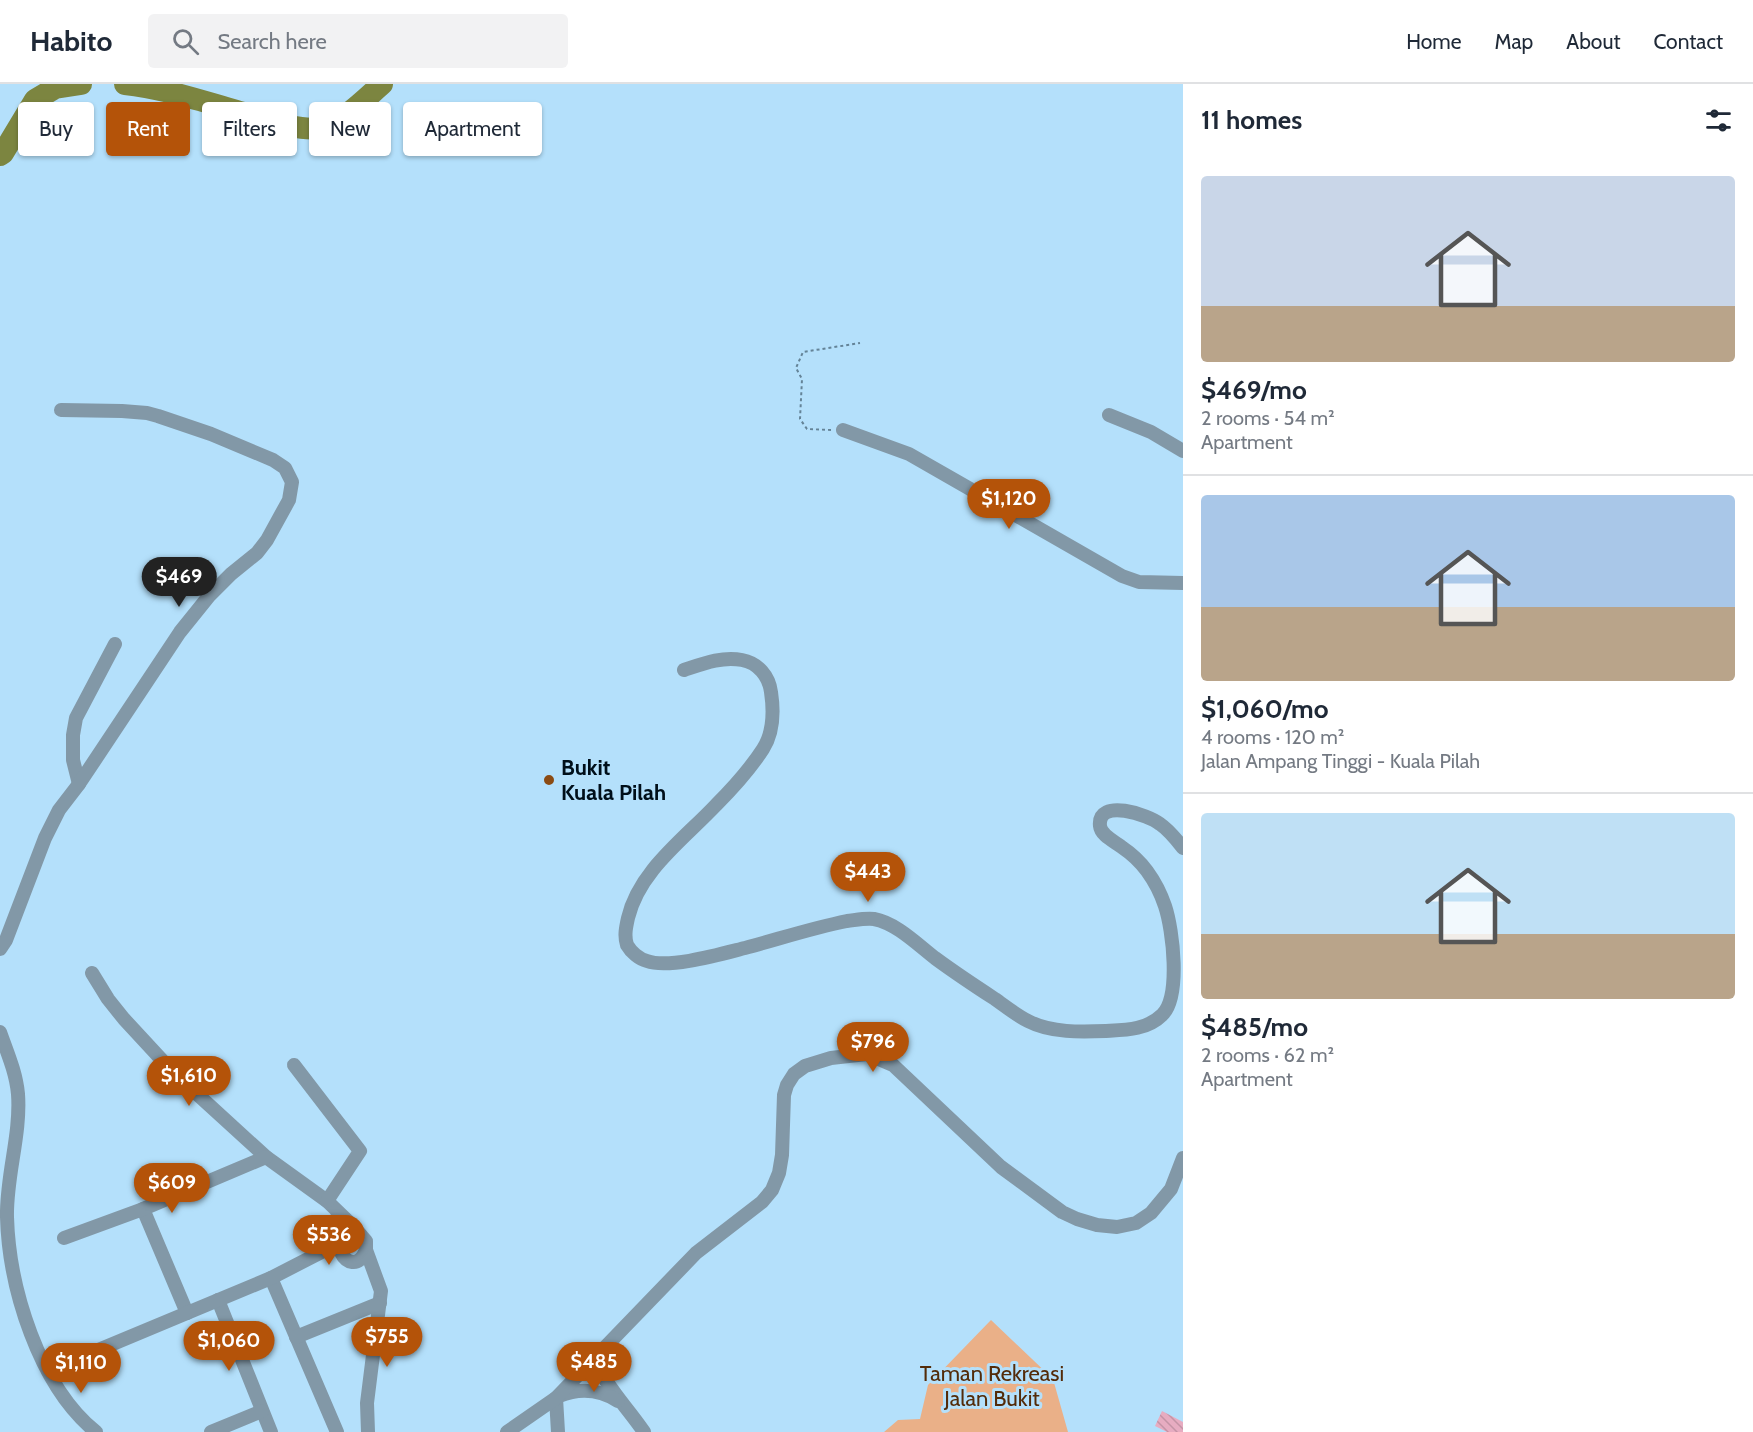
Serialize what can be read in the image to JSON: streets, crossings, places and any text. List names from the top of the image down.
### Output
{
  "parks": ["Taman Rekreasi Jalan Bukit"],
  "places": ["Bukit Kuala Pilah"],
  "page": {
    "header": "Habito",
    "search": "Search here",
    "nav": [
      "Home",
      "Map",
      "About",
      "Contact"
    ],
    "heading": "11 homes",
    "chip": [
      "Buy",
      "Rent",
      "Filters",
      "New",
      "Apartment"
    ],
    "list": [
      {
        "name": "$469/mo",
        "note": "2 rooms · 54 m² · Apartment"
      },
      {
        "name": "$1,060/mo",
        "note": "4 rooms · 120 m² · Jalan Ampang Tinggi - Kuala Pilah"
      },
      {
        "name": "$485/mo",
        "note": "2 rooms · 62 m² · Apartment"
      }
    ],
    "price": [
      "$1,120",
      "$469",
      "$443",
      "$796",
      "$1,610",
      "$609",
      "$536",
      "$755",
      "$1,060",
      "$485",
      "$1,110"
    ]
  }
}
